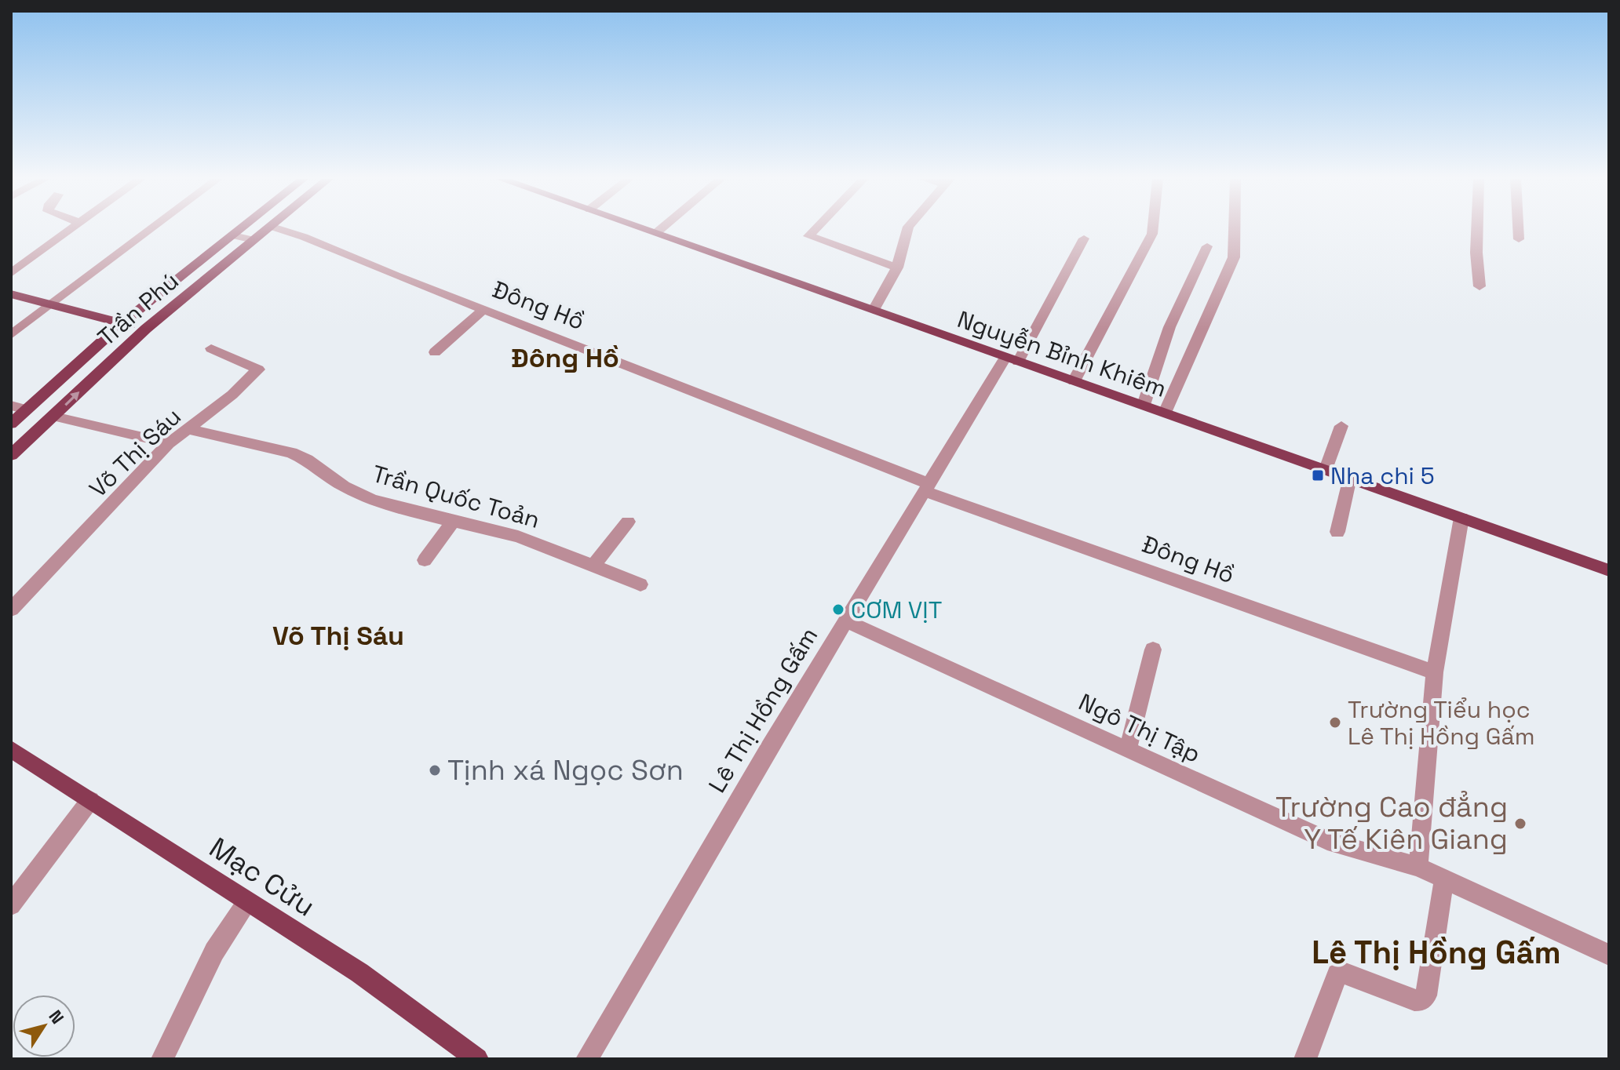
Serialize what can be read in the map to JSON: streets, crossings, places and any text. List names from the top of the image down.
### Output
{
  "streets": {
    "main road": ["Trần Phú", "Nguyễn Bỉnh Khiêm", "Mạc Cửu"],
    "street": [
      "Đông Hồ",
      "Võ Thị Sáu",
      "Trần Quốc Toản",
      "Lê Thị Hồng Gấm",
      "Ngô Thị Tập"
    ]
  },
  "crossings": [
    ["Đông Hồ", "Lê Thị Hồng Gấm"],
    ["Nguyễn Bỉnh Khiêm", "Lê Thị Hồng Gấm"],
    ["Võ Thị Sáu", "Trần Quốc Toản"],
    ["Lê Thị Hồng Gấm", "Ngô Thị Tập"]
  ],
  "districts": ["Đông Hồ", "Võ Thị Sáu", "Lê Thị Hồng Gấm"],
  "places": {
    "transit": ["Nha chi 5"],
    "other": [
      "CƠM VỊT",
      "Trường Tiểu học Lê Thị Hồng Gấm",
      "Tịnh xá Ngọc Sơn",
      "Trường Cao đẳng Y Tế Kiên Giang"
    ]
  },
  "north": "top right"
}
